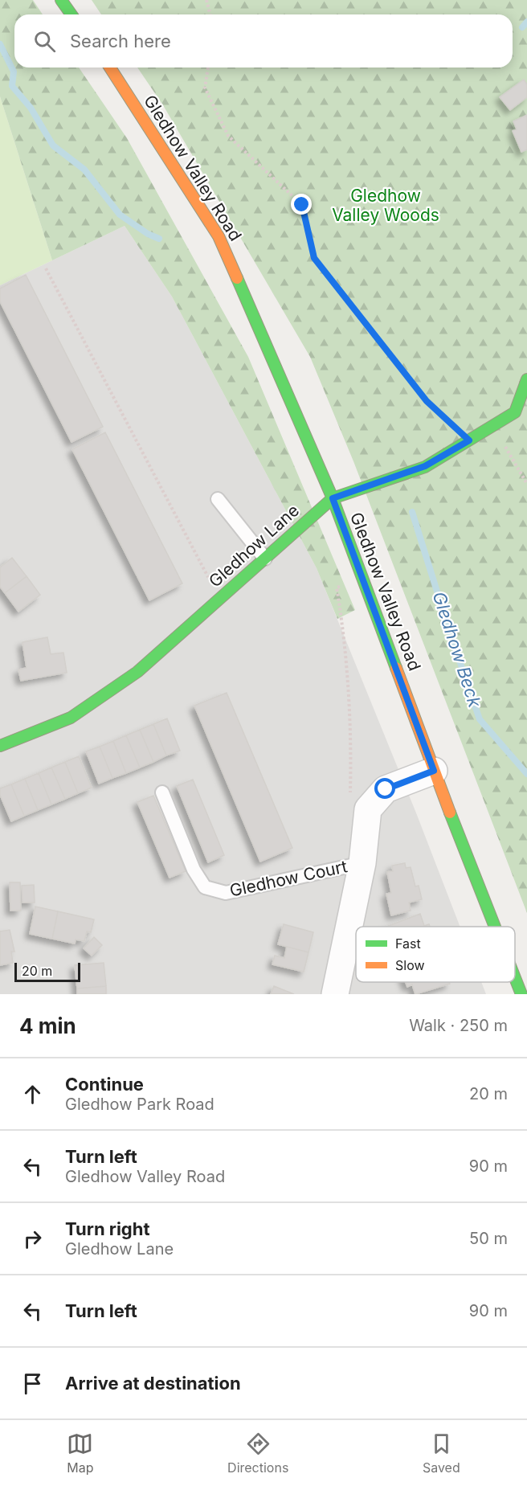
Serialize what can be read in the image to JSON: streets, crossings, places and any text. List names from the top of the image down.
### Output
{
  "streets": {
    "street": ["Gledhow Valley Road", "Gledhow Lane"],
    "lane": ["Gledhow Court"]
  },
  "crossings": [
    ["Gledhow Valley Road", "Gledhow Lane"]
  ],
  "water": ["Gledhow Beck"],
  "parks": ["Gledhow Valley Woods"],
  "legend": ["Fast", "Slow"],
  "scale_bar": "20 m",
  "page": {
    "search": "Search here",
    "scale": "20 m",
    "heading": ["4 min", "Walk · 250 m"],
    "list": [
      ["Continue", "Gledhow Park Road", "20 m"],
      ["Turn left", "Gledhow Valley Road", "90 m"],
      ["Turn right", "Gledhow Lane", "50 m"],
      ["Turn left", "90 m"],
      "Arrive at destination"
    ],
    "nav": ["Map", "Directions", "Saved"]
  }
}
